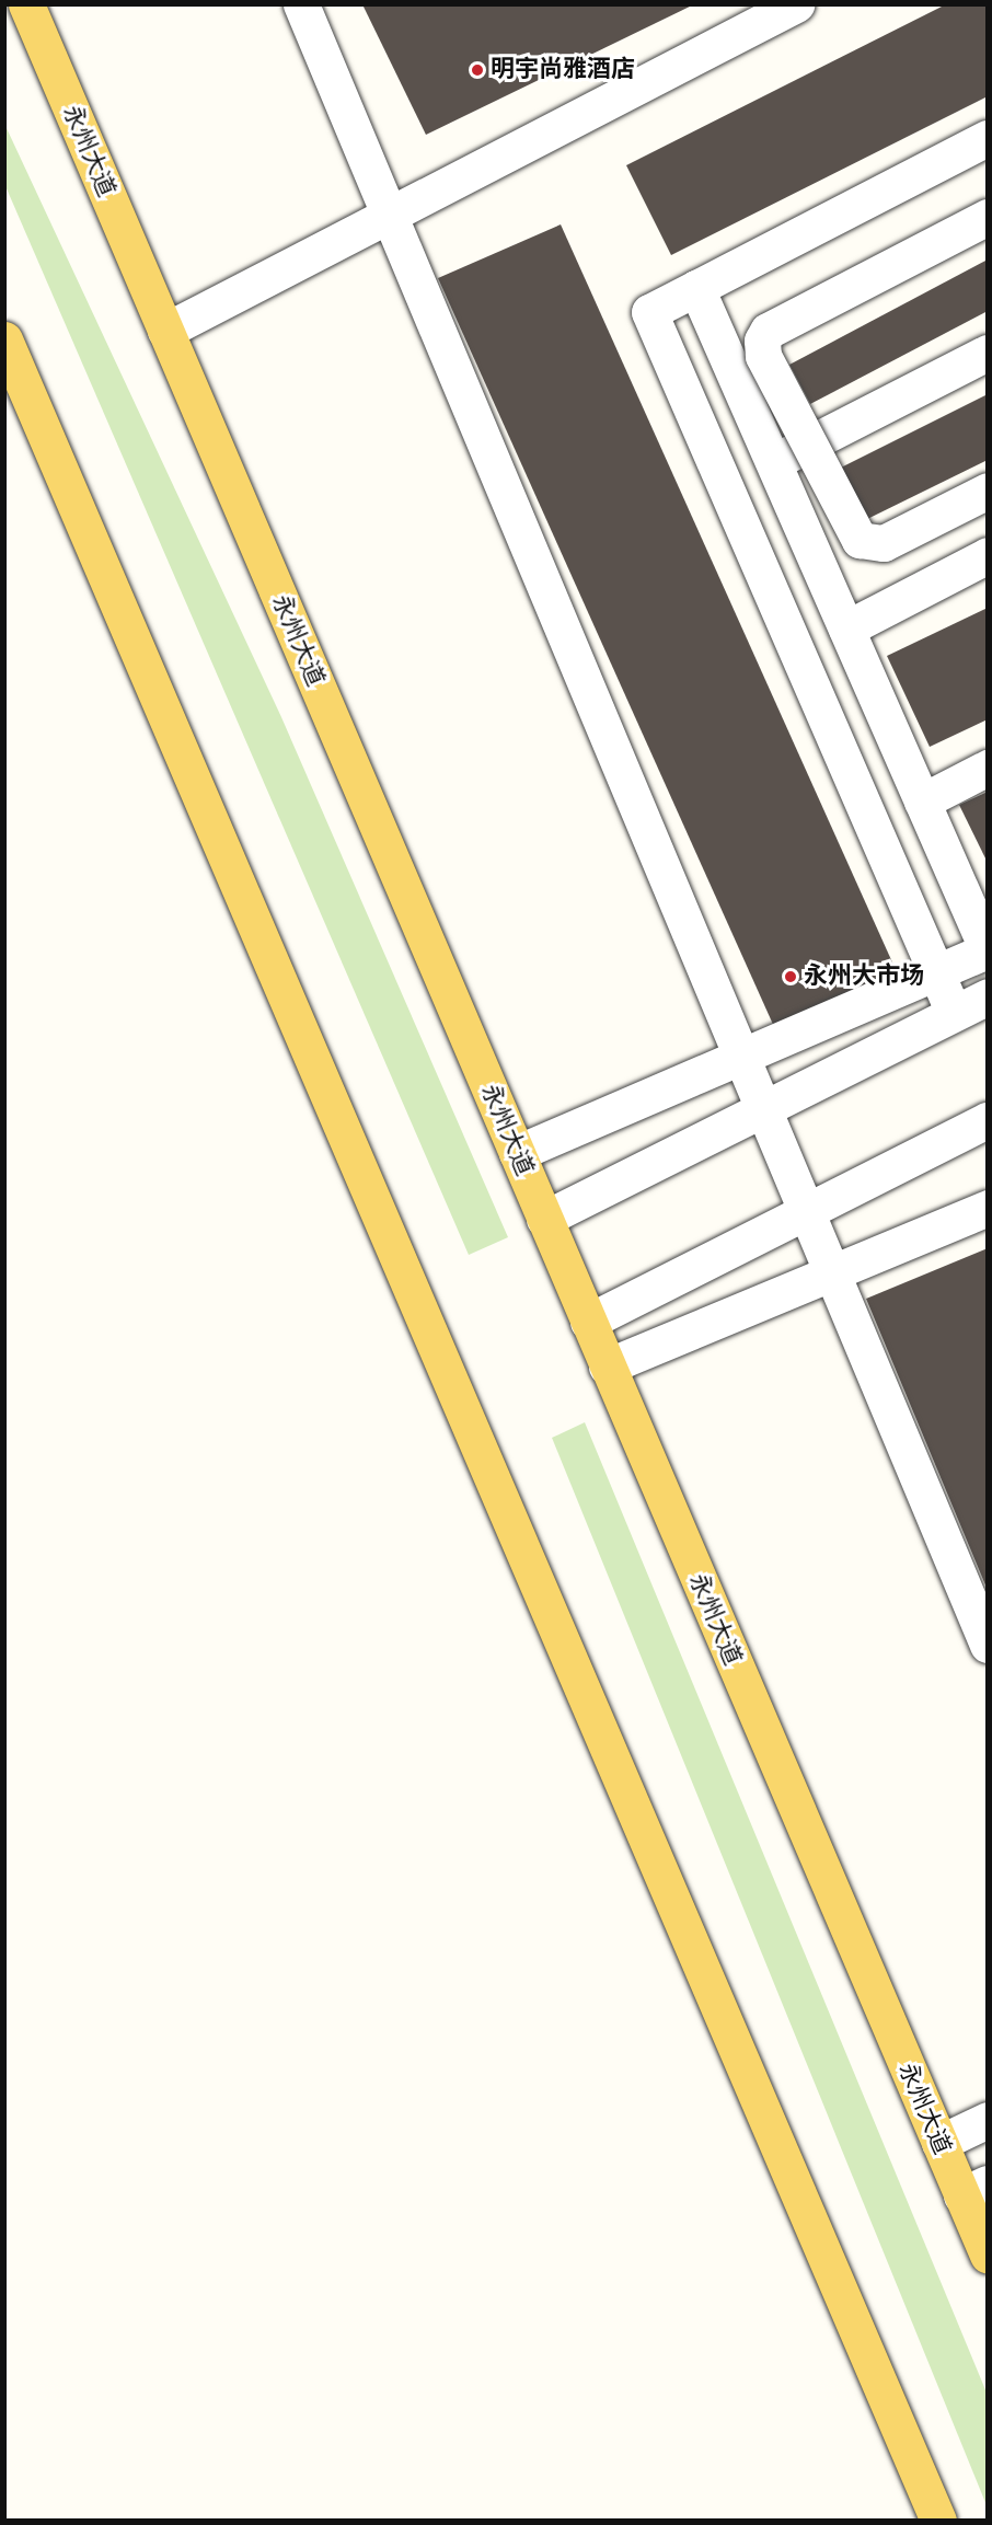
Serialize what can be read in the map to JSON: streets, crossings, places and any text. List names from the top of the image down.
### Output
{
  "streets": {
    "main road": ["永州大道"]
  },
  "places": ["明宇尚雅酒店", "永州大市场"]
}
